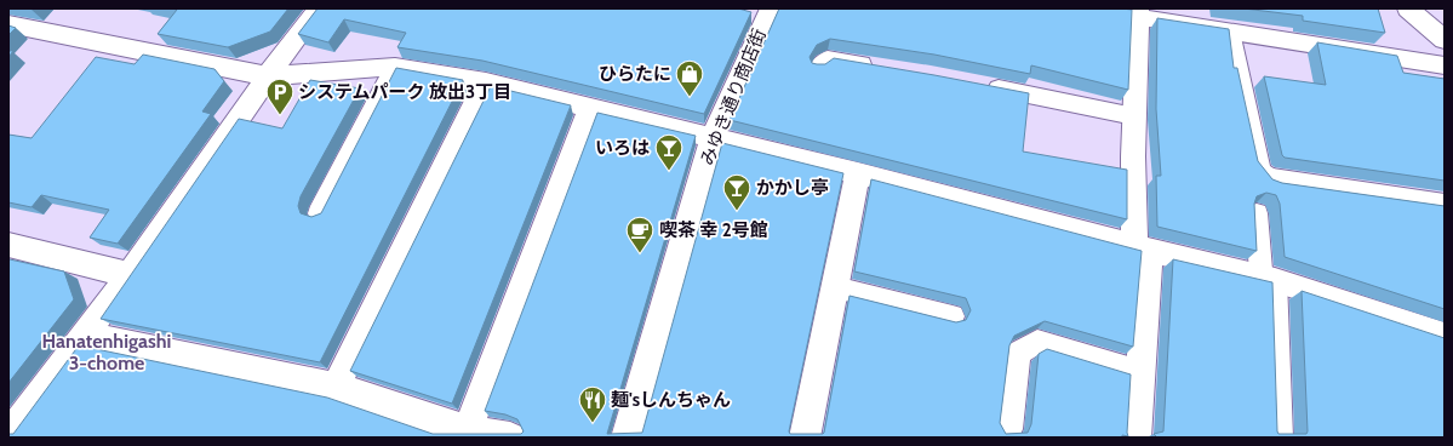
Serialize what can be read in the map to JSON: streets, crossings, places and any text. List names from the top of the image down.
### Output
{
  "streets": {
    "street": ["みゆき通り商店街"]
  },
  "districts": ["Hanatenhigashi 3-chome"],
  "places": {
    "shop": ["ひらたに"],
    "parking": ["システムパーク 放出3丁目"],
    "bar": ["いろは", "かかし亭"],
    "cafe": ["喫茶 幸 2号館"],
    "restaurant": ["麺'sしんちゃん"]
  }
}
